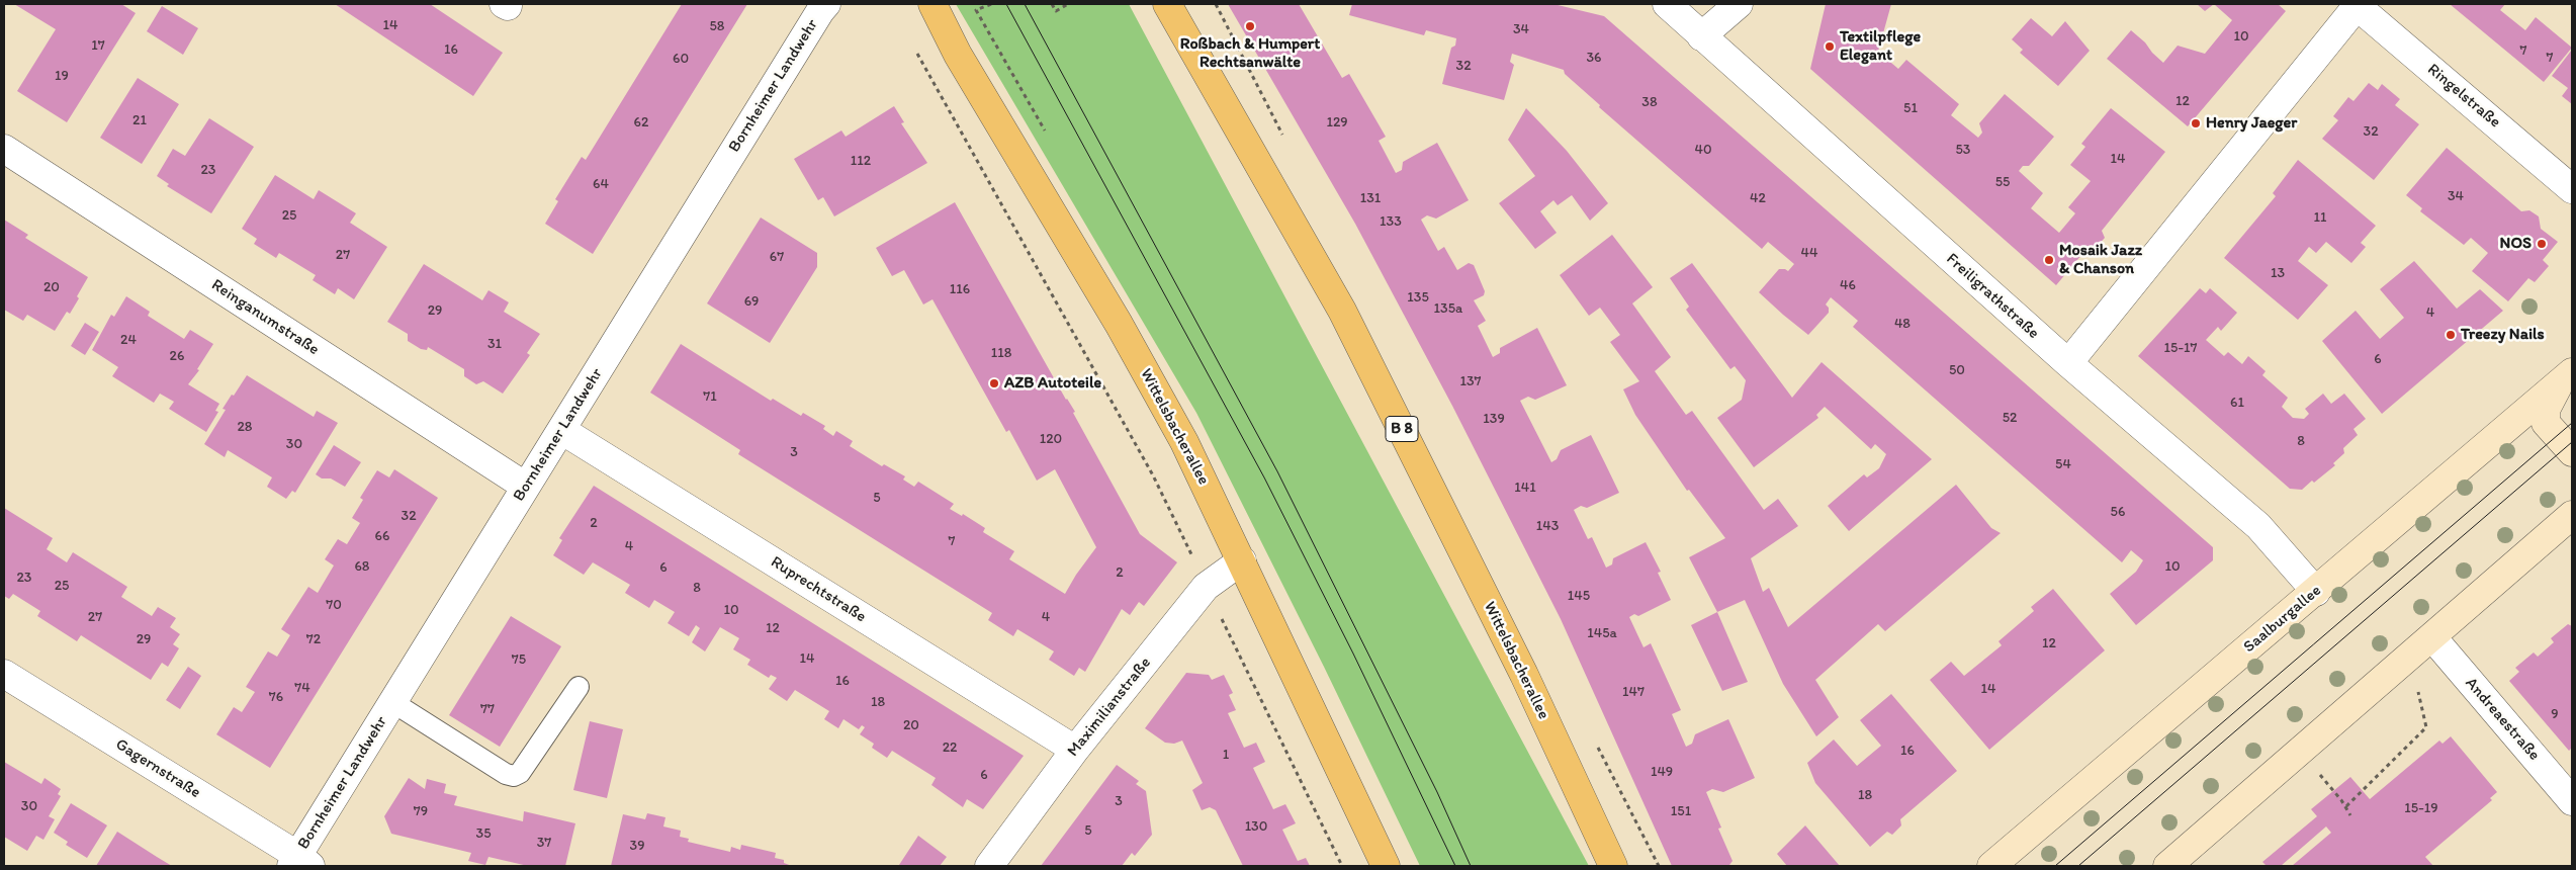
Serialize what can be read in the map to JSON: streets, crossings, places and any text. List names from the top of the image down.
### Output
{
  "streets": {
    "main road": ["Wittelsbacherallee", "B 8", "Saalburgallee"],
    "street": [
      "Bornheimer Landwehr",
      "Ringelstraße",
      "Freiligrathstraße",
      "Reinganumstraße",
      "Ruprechtstraße",
      "Maximilianstraße",
      "Andreaestraße",
      "Gagernstraße"
    ]
  },
  "crossings": [
    ["Bornheimer Landwehr", "Reinganumstraße"],
    ["Bornheimer Landwehr", "Ruprechtstraße"],
    ["Bornheimer Landwehr", "Gagernstraße"],
    ["Freiligrathstraße", "Saalburgallee"],
    ["Wittelsbacherallee", "Maximilianstraße"],
    ["Ruprechtstraße", "Maximilianstraße"]
  ],
  "places": [
    "Roßbach & Humpert Rechtsanwälte",
    "Textilpflege Elegant",
    "Henry Jaeger",
    "NOS",
    "Mosaik Jazz & Chanson",
    "Treezy Nails",
    "AZB Autoteile"
  ],
  "house_numbers": [
    "14",
    "58",
    "34",
    "10",
    "17",
    "16",
    "7",
    "36",
    "7",
    "60",
    "32",
    "19",
    "12",
    "38",
    "51",
    "21",
    "62",
    "129",
    "32",
    "40",
    "53",
    "14",
    "112",
    "23",
    "55",
    "64",
    "34",
    "131",
    "42",
    "25",
    "11",
    "133",
    "44",
    "27",
    "67",
    "13",
    "46",
    "20",
    "116",
    "135",
    "69",
    "135a",
    "29",
    "4",
    "48",
    "24",
    "31",
    "15-17",
    "118",
    "26",
    "6",
    "50",
    "137",
    "71",
    "61",
    "52",
    "139",
    "28",
    "120",
    "8",
    "30",
    "3",
    "54",
    "141",
    "5",
    "56",
    "32",
    "2",
    "143",
    "66",
    "7",
    "4",
    "68",
    "10",
    "6",
    "2",
    "23",
    "25",
    "8",
    "145",
    "70",
    "10",
    "27",
    "4",
    "12",
    "145a",
    "29",
    "72",
    "12",
    "14",
    "75",
    "16",
    "74",
    "14",
    "147",
    "76",
    "18",
    "77",
    "9",
    "20",
    "22",
    "16",
    "1",
    "149",
    "6",
    "18",
    "3",
    "30",
    "15-19",
    "79",
    "151",
    "130",
    "5",
    "35",
    "37",
    "39"
  ]
}
